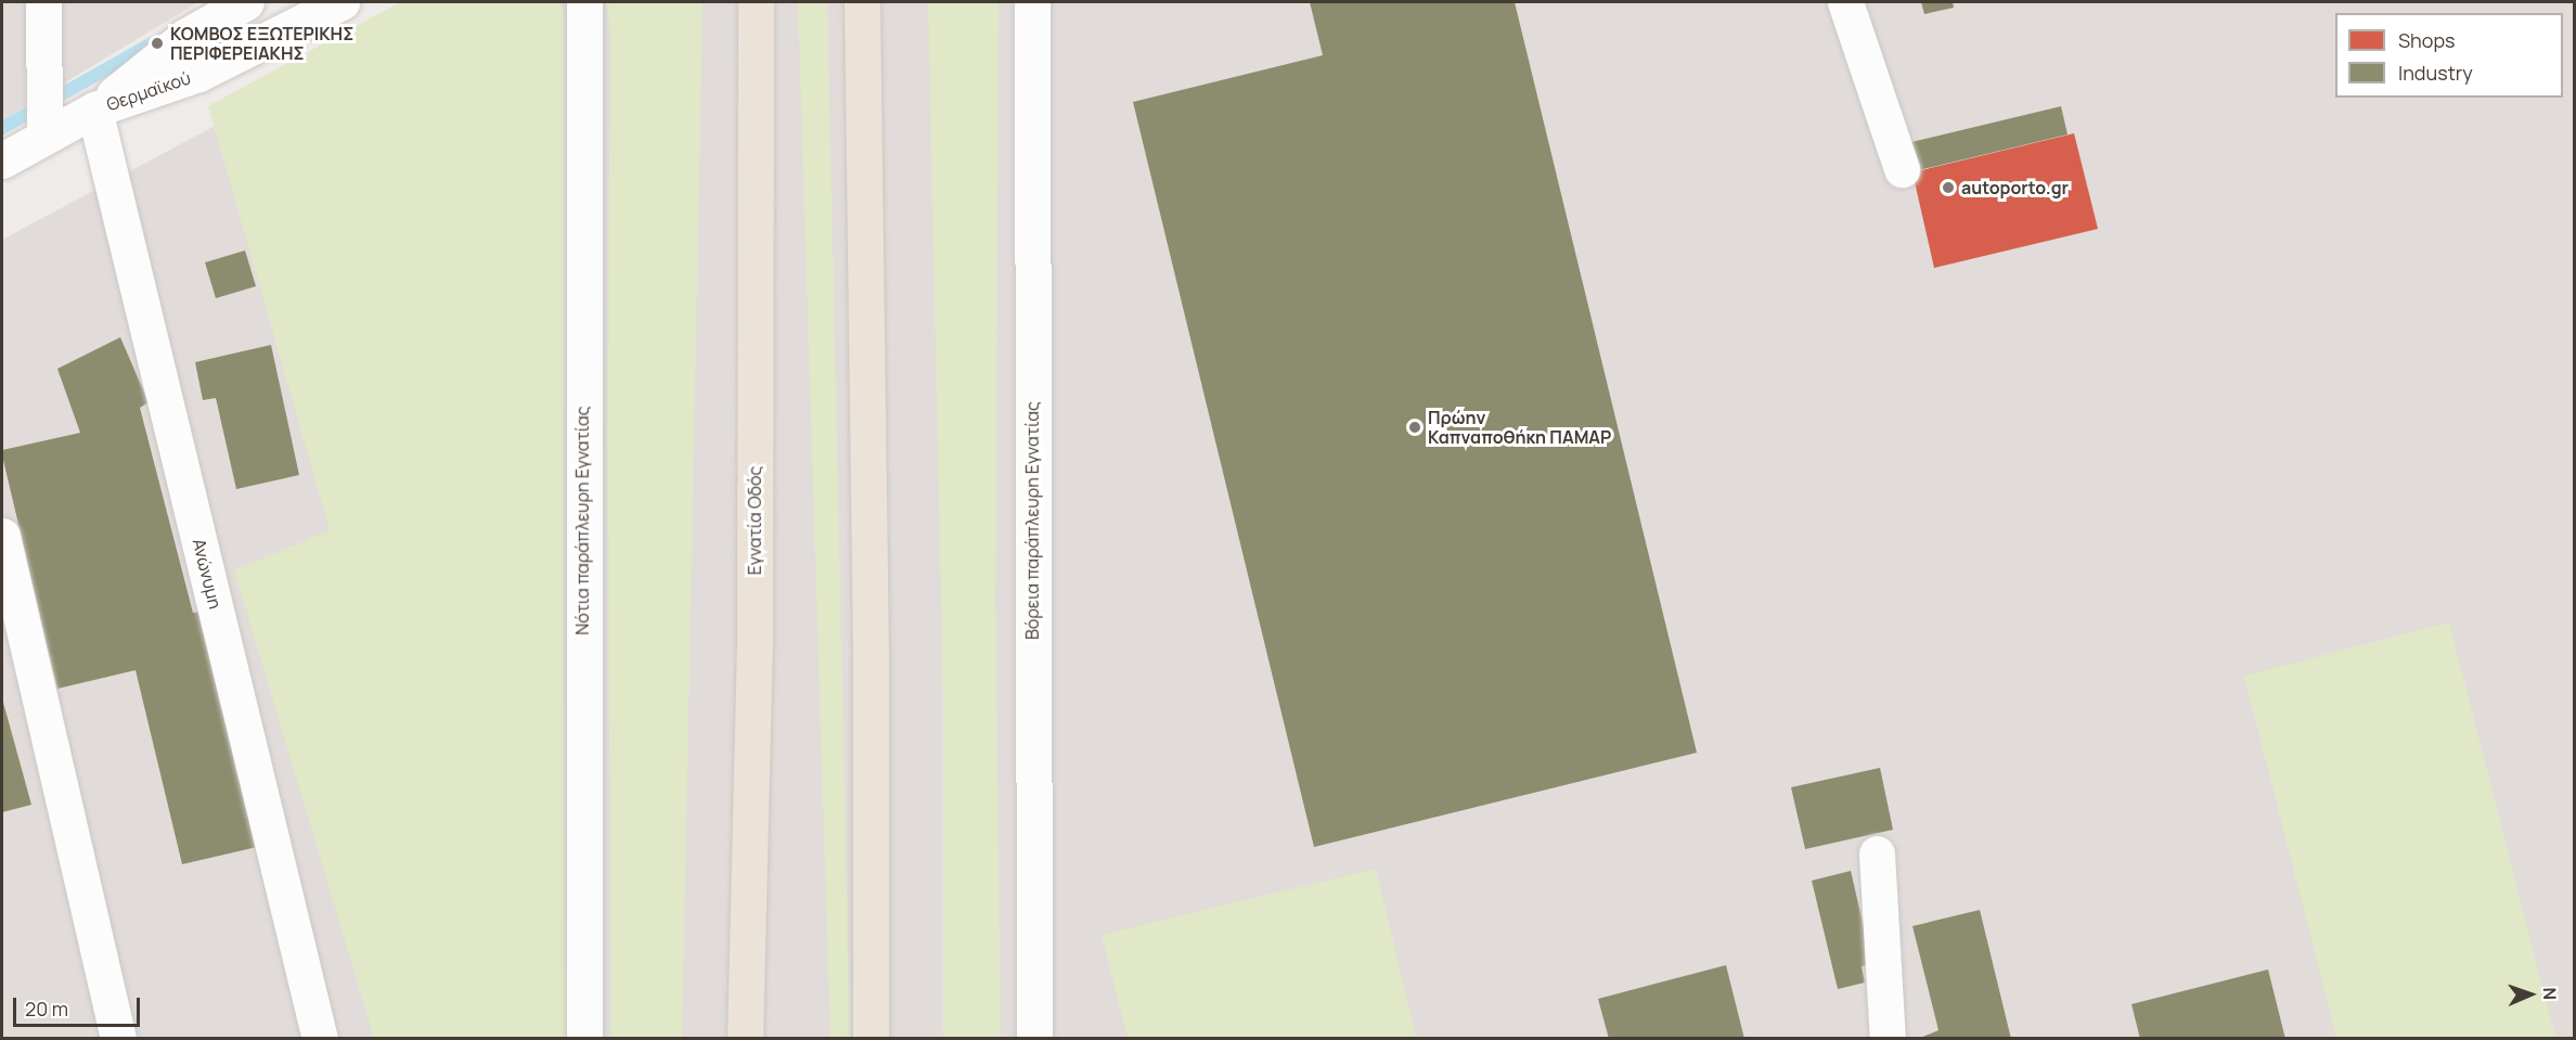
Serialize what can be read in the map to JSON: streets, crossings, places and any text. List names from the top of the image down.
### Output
{
  "streets": {
    "highway": ["Εγνατία Οδός"],
    "street": [
      "Θερμαϊκού",
      "Νότια παράπλευρη Εγνατίας",
      "Βόρεια παράπλευρη Εγνατίας",
      "Ανώνυμη"
    ]
  },
  "crossings": [
    ["Θερμαϊκού", "Ανώνυμη"]
  ],
  "places": ["ΚΟΜΒΟΣ ΕΞΩΤΕΡΙΚΗΣ ΠΕΡΙΦΕΡΕΙΑΚΗΣ", "autoporto.gr", "Πρώην Καπναποθήκη ΠΑΜΑΡ"],
  "legend": ["Shops", "Industry"],
  "scale_bar": "20 m",
  "north": "right"
}
